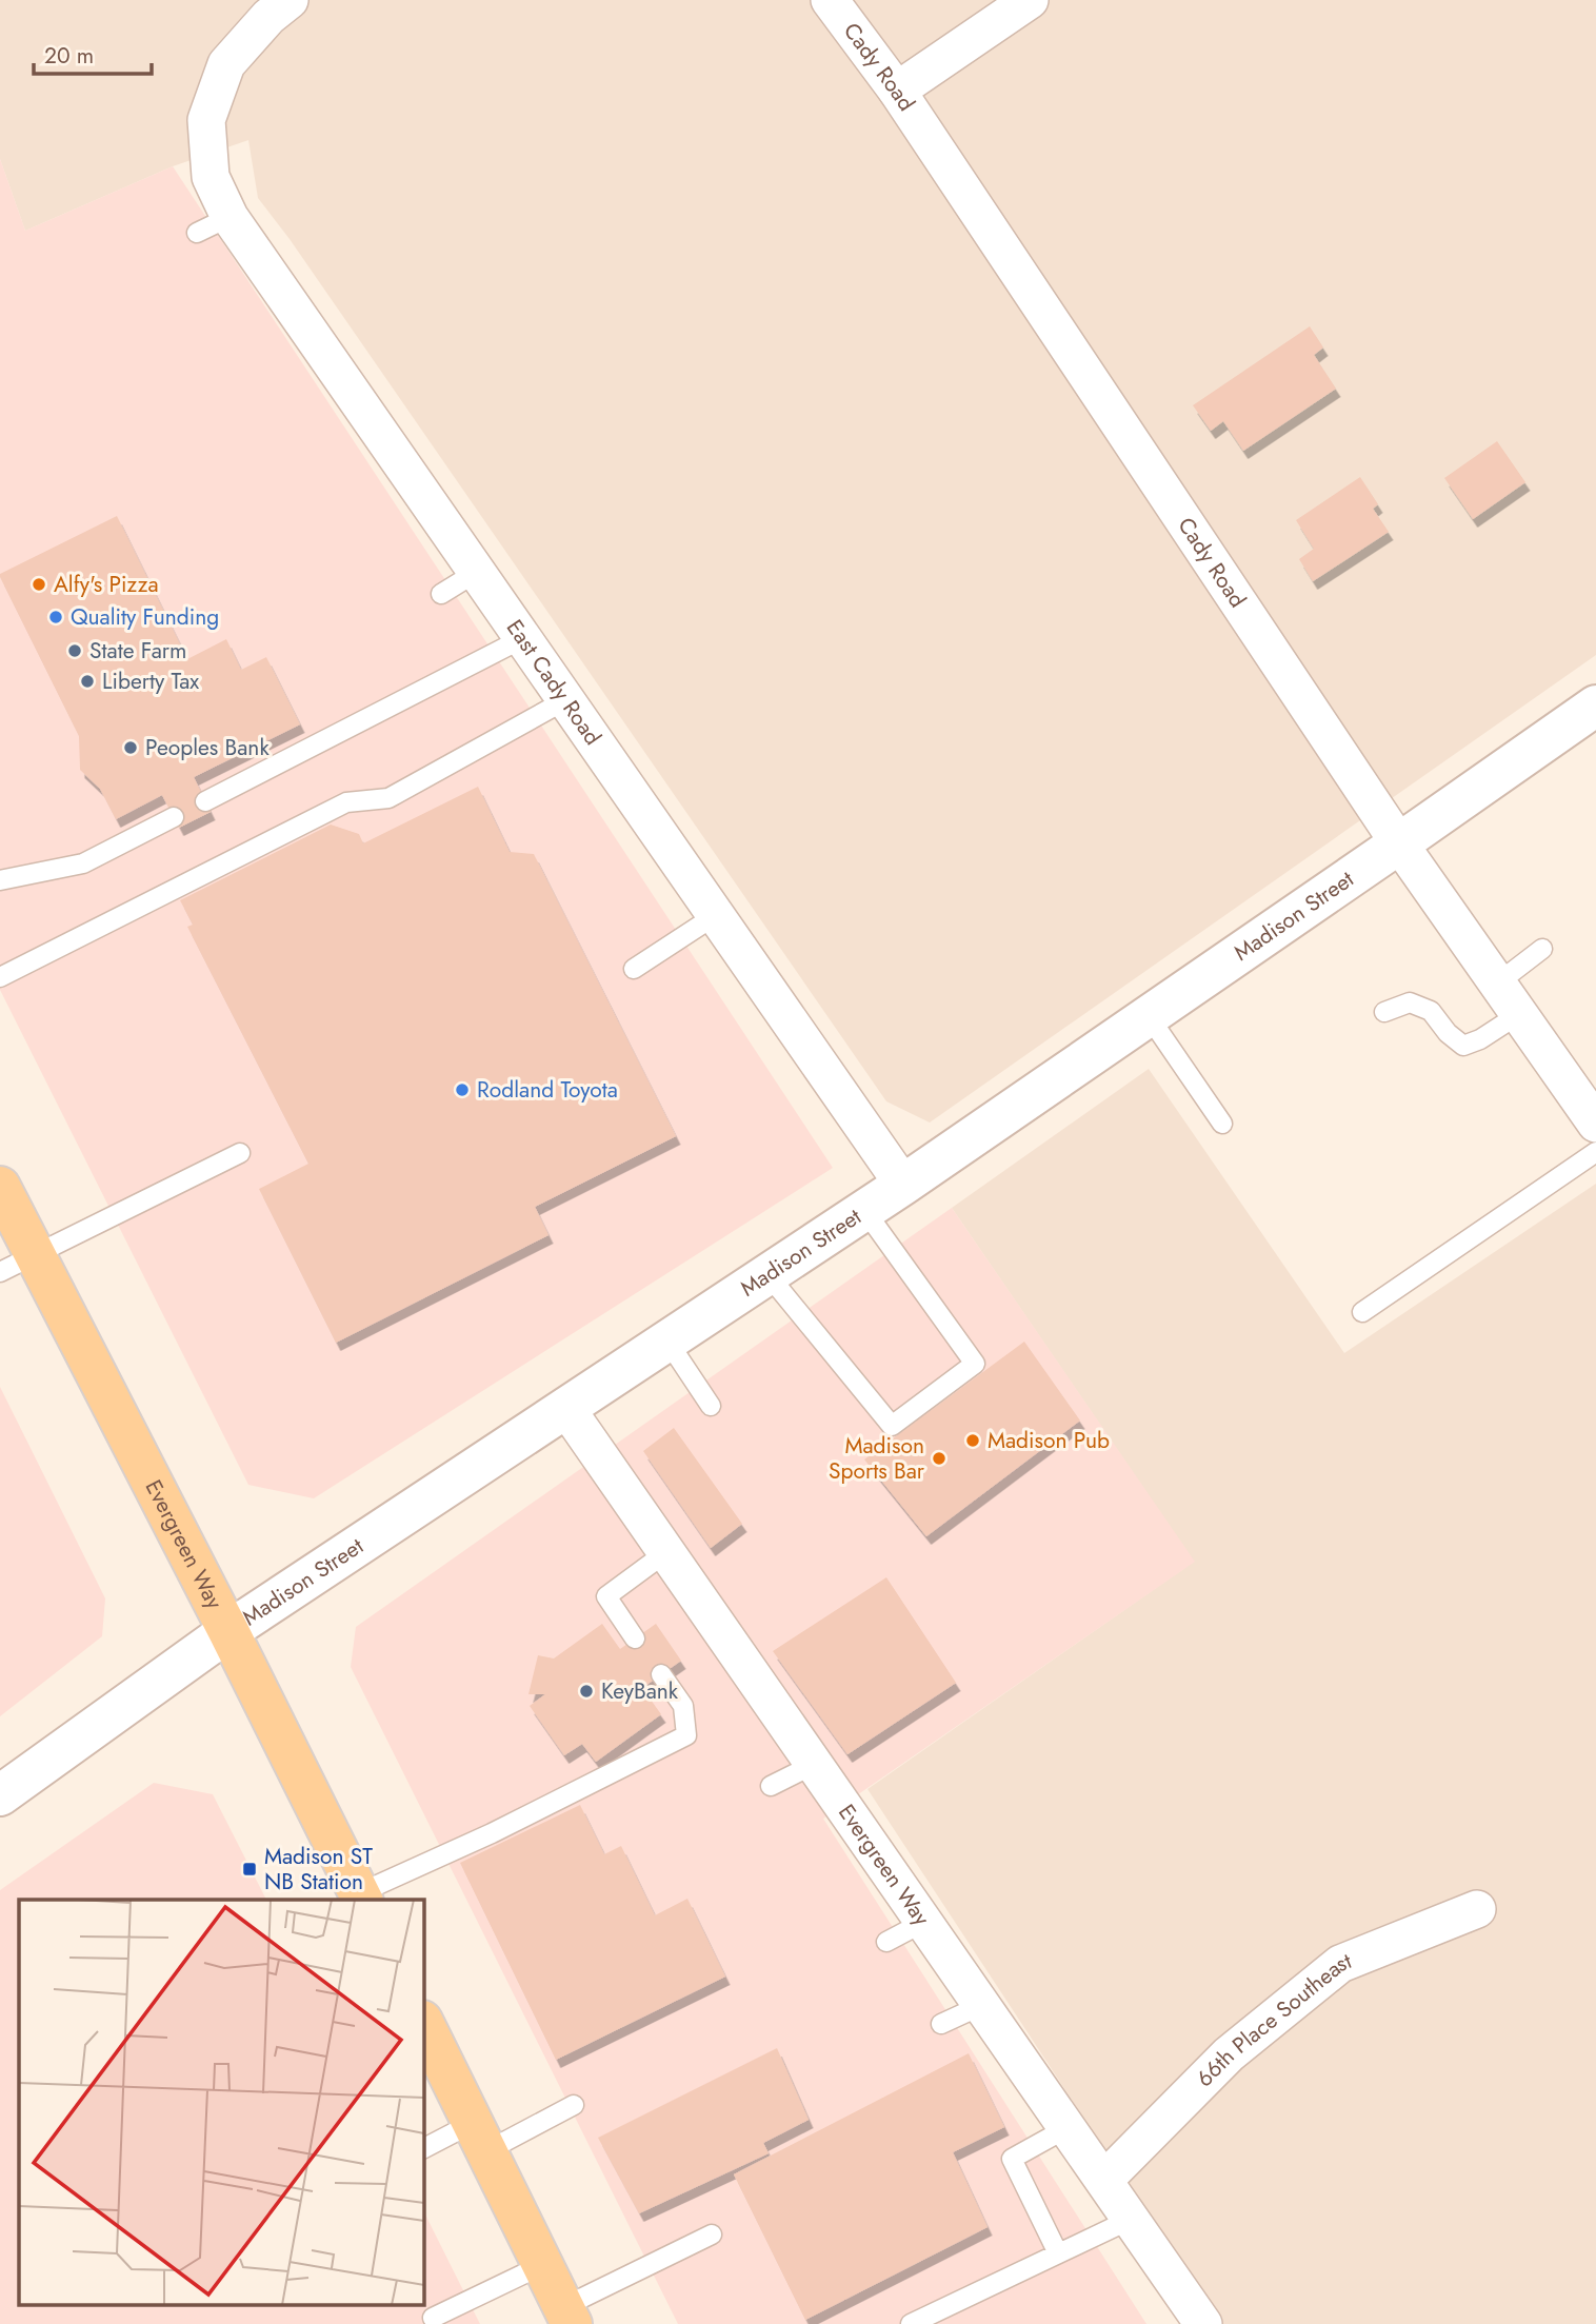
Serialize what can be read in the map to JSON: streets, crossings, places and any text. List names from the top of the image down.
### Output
{
  "streets": {
    "main road": ["Evergreen Way"],
    "street": [
      "Cady Road",
      "East Cady Road",
      "Madison Street",
      "66th Place Southeast"
    ]
  },
  "crossings": [
    ["Cady Road", "Madison Street"],
    ["East Cady Road", "Madison Street"],
    ["Madison Street", "Evergreen Way"],
    ["Evergreen Way", "66th Place Southeast"]
  ],
  "places": {
    "other": [
      "Alfy's Pizza",
      "Quality Funding",
      "State Farm",
      "Liberty Tax",
      "Peoples Bank",
      "Rodland Toyota",
      "Madison Pub",
      "Madison Sports Bar",
      "KeyBank"
    ],
    "transit": ["Madison ST NB Station"]
  },
  "scale_bar": "20 m"
}
